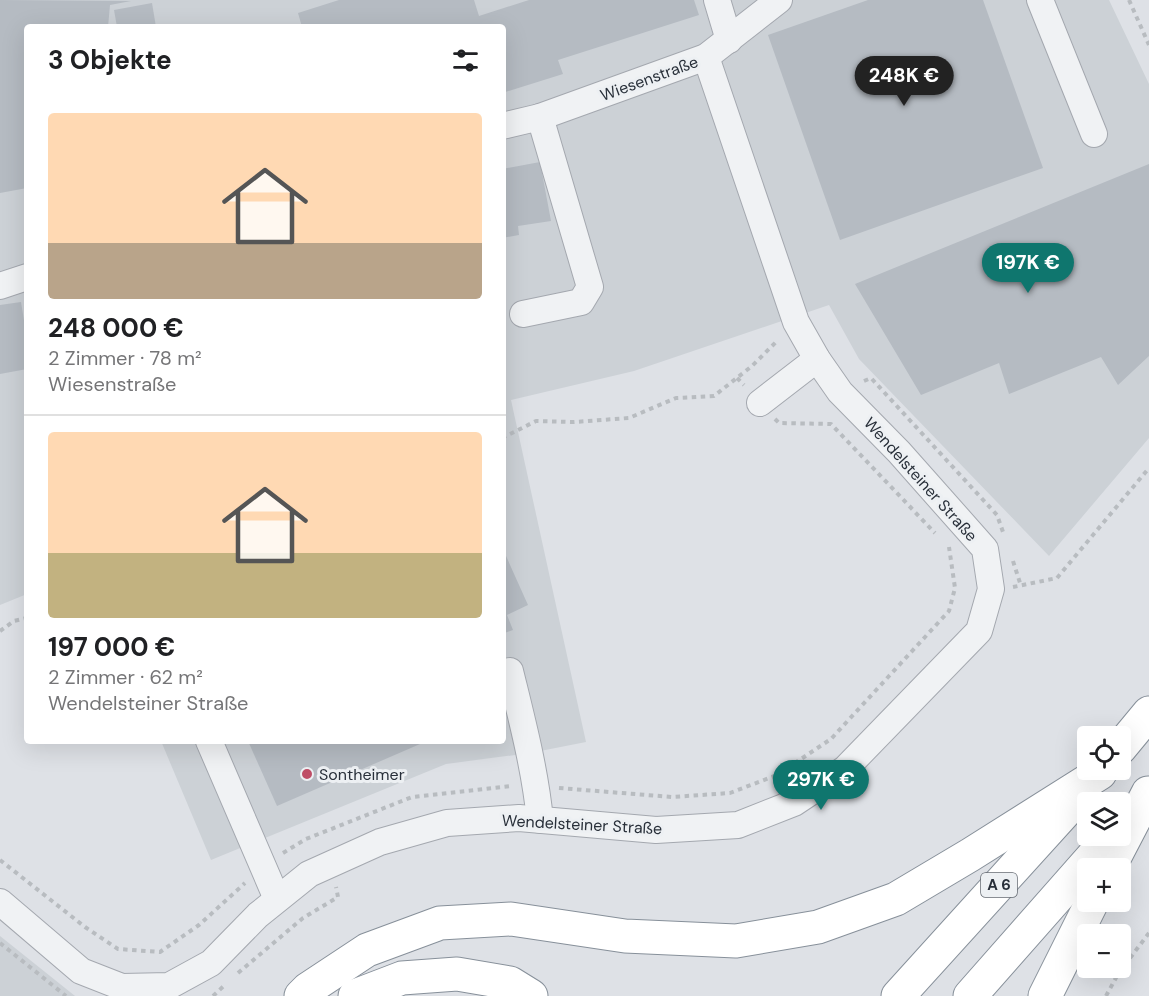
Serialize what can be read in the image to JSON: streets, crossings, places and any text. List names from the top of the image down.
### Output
{
  "streets": {
    "highway": ["A 6"],
    "street": ["Wiesenstraße", "Wendelsteiner Straße"]
  },
  "crossings": [
    ["Wiesenstraße", "Wendelsteiner Straße"]
  ],
  "places": ["Sontheimer"],
  "page": {
    "heading": "3 Objekte",
    "price": ["248K €", "197K €", "297K €"],
    "list": [
      {
        "name": "248 000 €",
        "note": "2 Zimmer · 78 m² · Wiesenstraße"
      },
      {
        "name": "197 000 €",
        "note": "2 Zimmer · 62 m² · Wendelsteiner Straße"
      }
    ],
    "map_buttons": ["+", "−"]
  }
}
